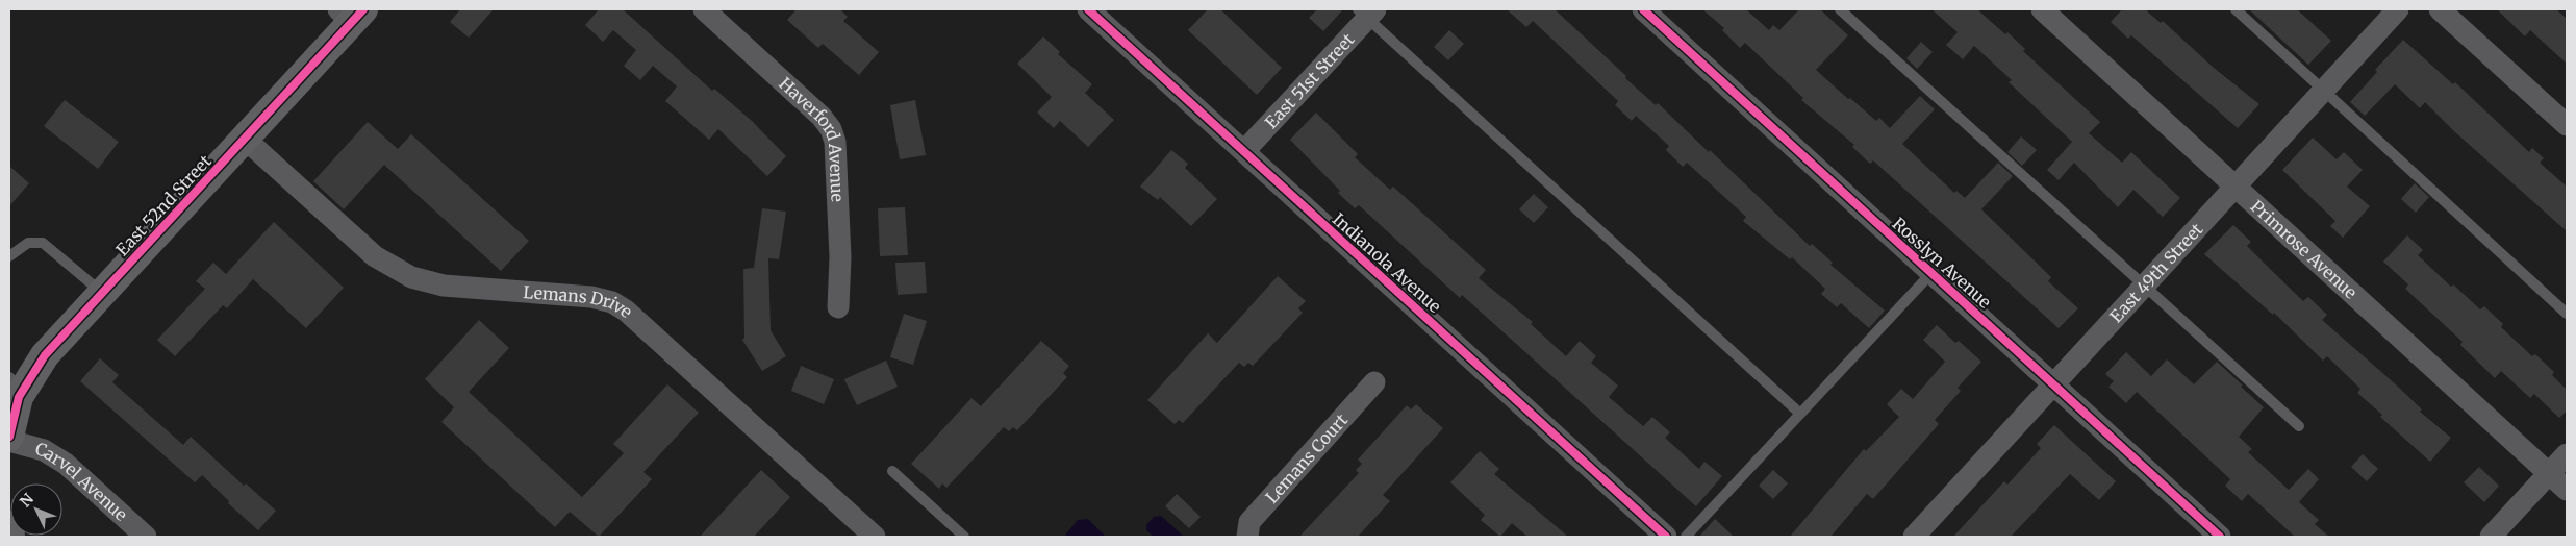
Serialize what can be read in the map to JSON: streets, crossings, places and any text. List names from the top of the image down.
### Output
{
  "streets": {
    "street": [
      "East 51st Street",
      "Haverford Avenue",
      "East 52nd Street",
      "Primrose Avenue",
      "Indianola Avenue",
      "Rosslyn Avenue",
      "East 49th Street",
      "Lemans Drive",
      "Lemans Court",
      "Carvel Avenue"
    ]
  },
  "crossings": [
    ["East 51st Street", "Indianola Avenue"],
    ["East 52nd Street", "Lemans Drive"],
    ["Primrose Avenue", "East 49th Street"],
    ["Rosslyn Avenue", "East 49th Street"]
  ],
  "north": "top left"
}
